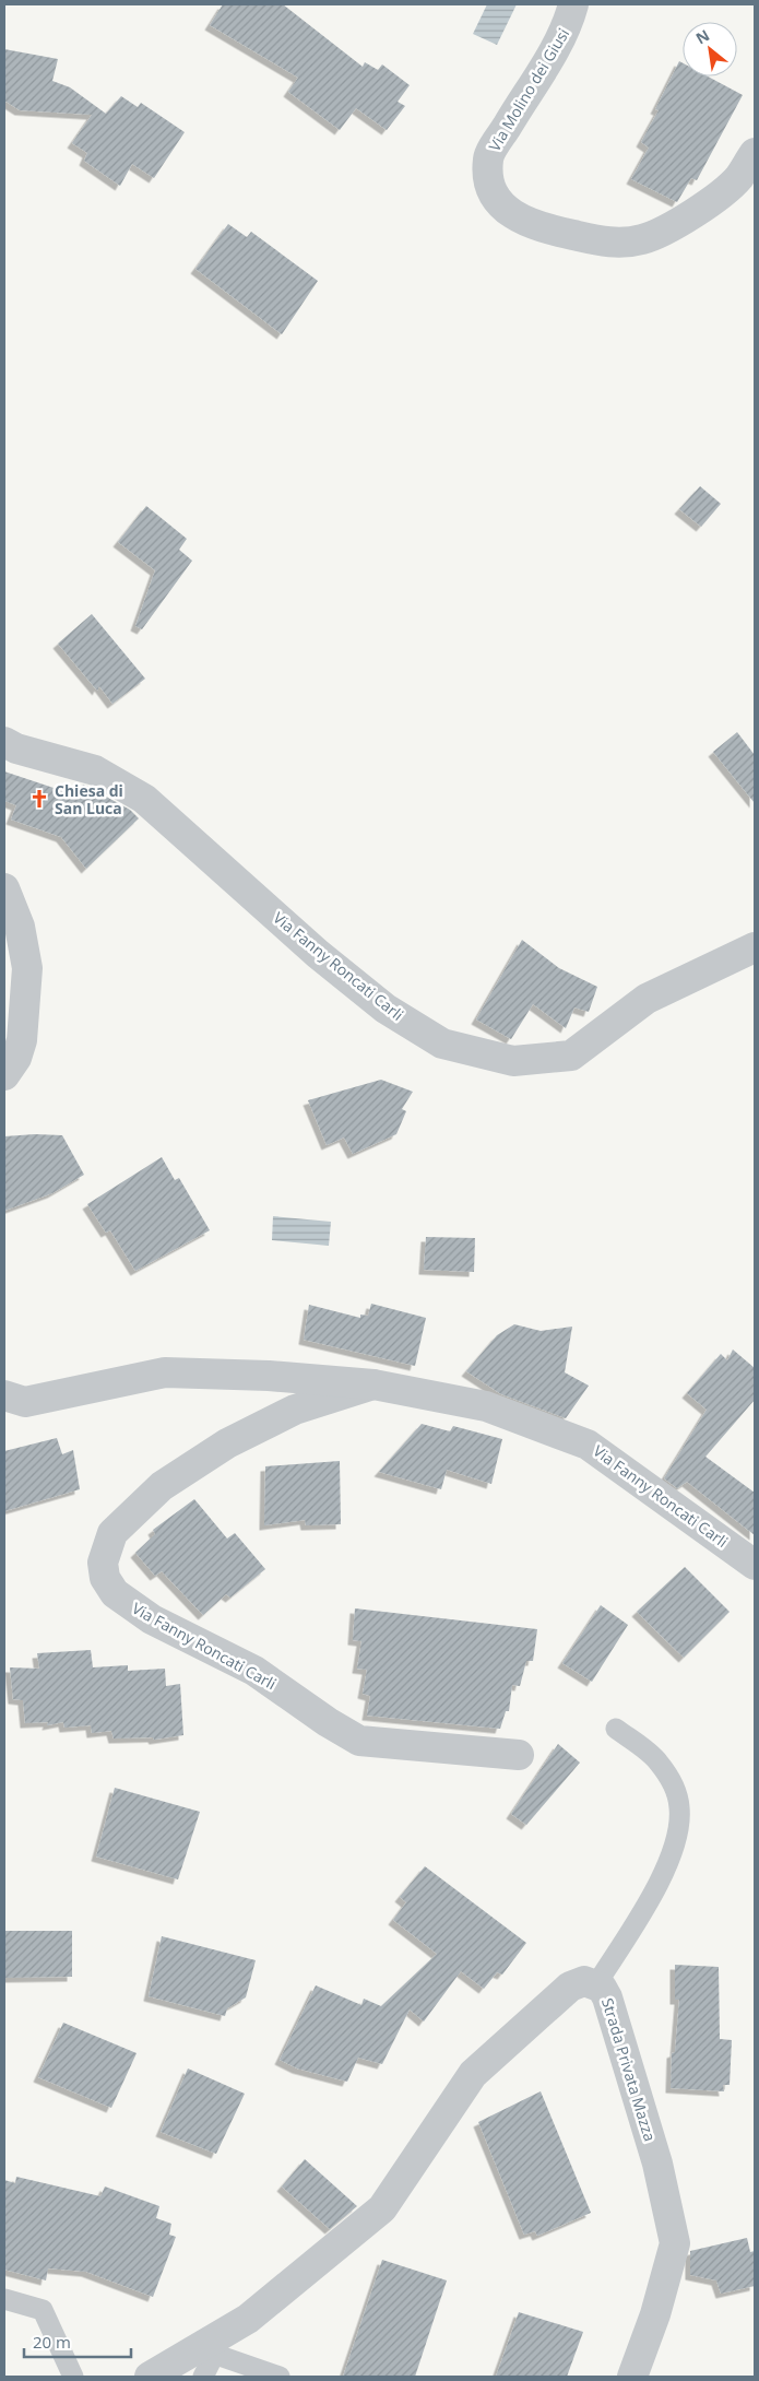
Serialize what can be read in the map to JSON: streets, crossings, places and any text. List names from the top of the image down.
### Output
{
  "streets": {
    "street": ["Via Molino dei Giusi", "Via Fanny Roncati Carli", "Strada Privata Mazza"]
  },
  "places": {
    "church": ["Chiesa di San Luca"]
  },
  "scale_bar": "20 m",
  "north": "top left"
}
